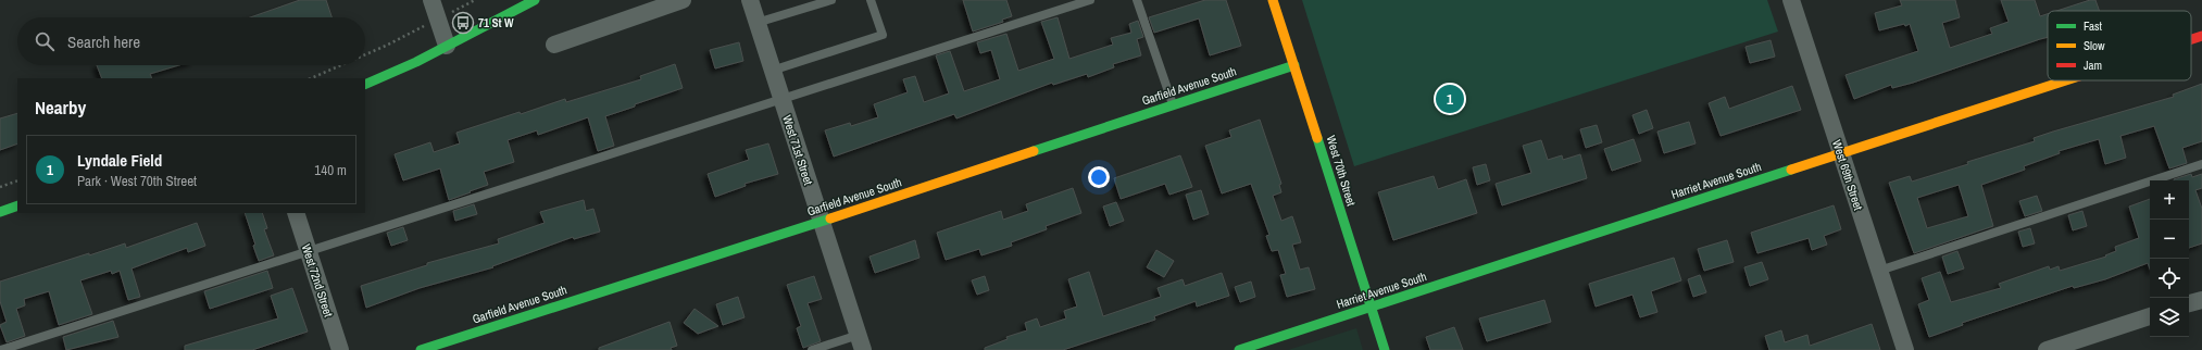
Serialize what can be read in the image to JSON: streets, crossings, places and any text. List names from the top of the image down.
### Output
{
  "streets": {
    "street": [
      "Garfield Avenue South",
      "West 71st Street",
      "West 70th Street",
      "West 69th Street",
      "Harriet Avenue South",
      "West 72nd Street"
    ]
  },
  "crossings": [
    ["Garfield Avenue South", "West 71st Street"],
    ["Garfield Avenue South", "West 70th Street"],
    ["West 70th Street", "Harriet Avenue South"],
    ["West 69th Street", "Harriet Avenue South"]
  ],
  "places": {
    "bus stop": ["71 St W"]
  },
  "legend": ["Fast", "Slow", "Jam"],
  "page": {
    "search": "Search here",
    "heading": "Nearby",
    "pins": "1",
    "list": [
      {
        "mark": "1",
        "name": "Lyndale Field",
        "note": "Park · West 70th Street",
        "value": "140 m"
      }
    ],
    "map_buttons": ["+", "−"]
  }
}
